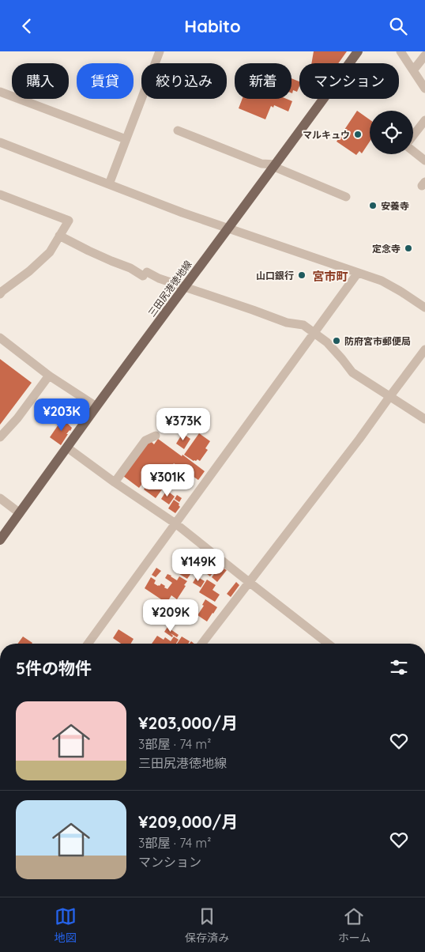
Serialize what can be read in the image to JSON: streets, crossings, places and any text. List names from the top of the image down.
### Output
{
  "streets": {
    "main road": ["三田尻港徳地線"]
  },
  "districts": ["宮市町"],
  "places": [
    "マルキュウ",
    "安養寺",
    "定念寺",
    "山口銀行",
    "防府宮市郵便局"
  ],
  "page": {
    "header": "Habito",
    "chip": [
      "購入",
      "賃貸",
      "絞り込み",
      "新着",
      "マンション"
    ],
    "price": [
      "¥203K",
      "¥373K",
      "¥301K",
      "¥149K",
      "¥209K"
    ],
    "heading": "5件の物件",
    "list": [
      {
        "name": "¥203,000/月",
        "note": "3部屋 · 74 m² · 三田尻港徳地線"
      },
      {
        "name": "¥209,000/月",
        "note": "3部屋 · 74 m² · マンション"
      }
    ],
    "tabs": ["地図", "保存済み", "ホーム"]
  }
}
